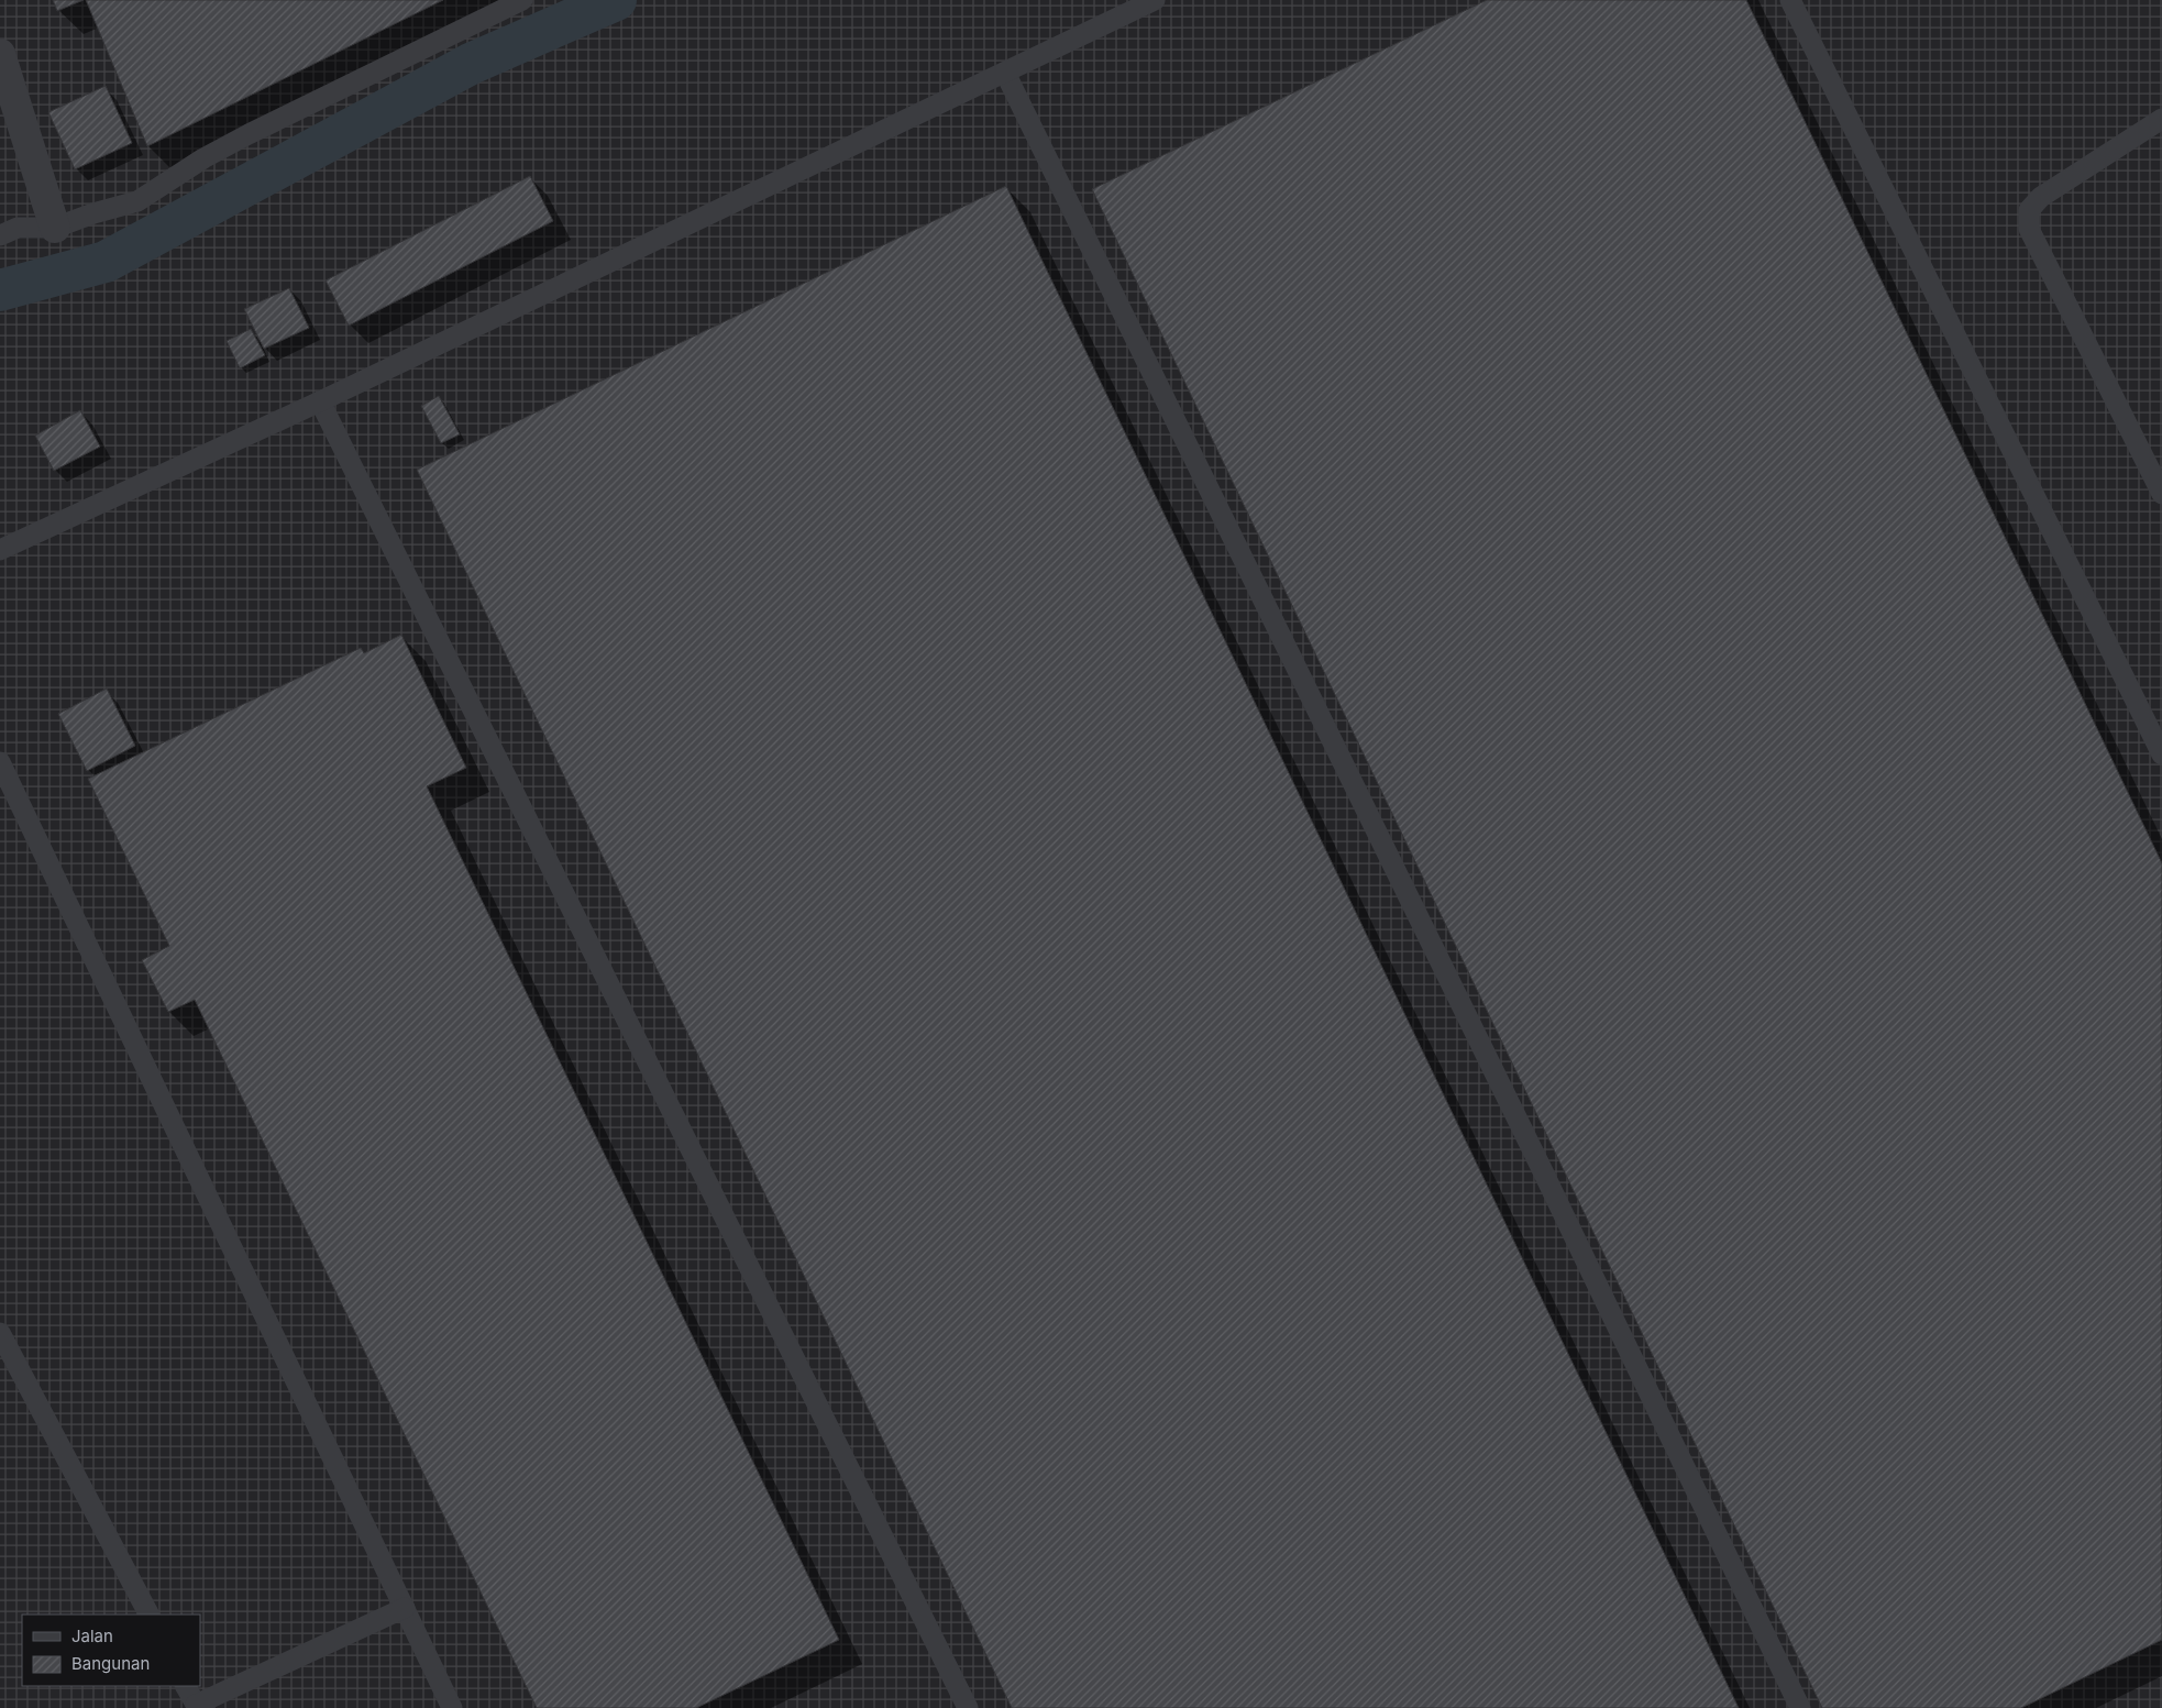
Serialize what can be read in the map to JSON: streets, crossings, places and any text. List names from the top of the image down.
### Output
{
  "legend": ["Jalan", "Bangunan"]
}
